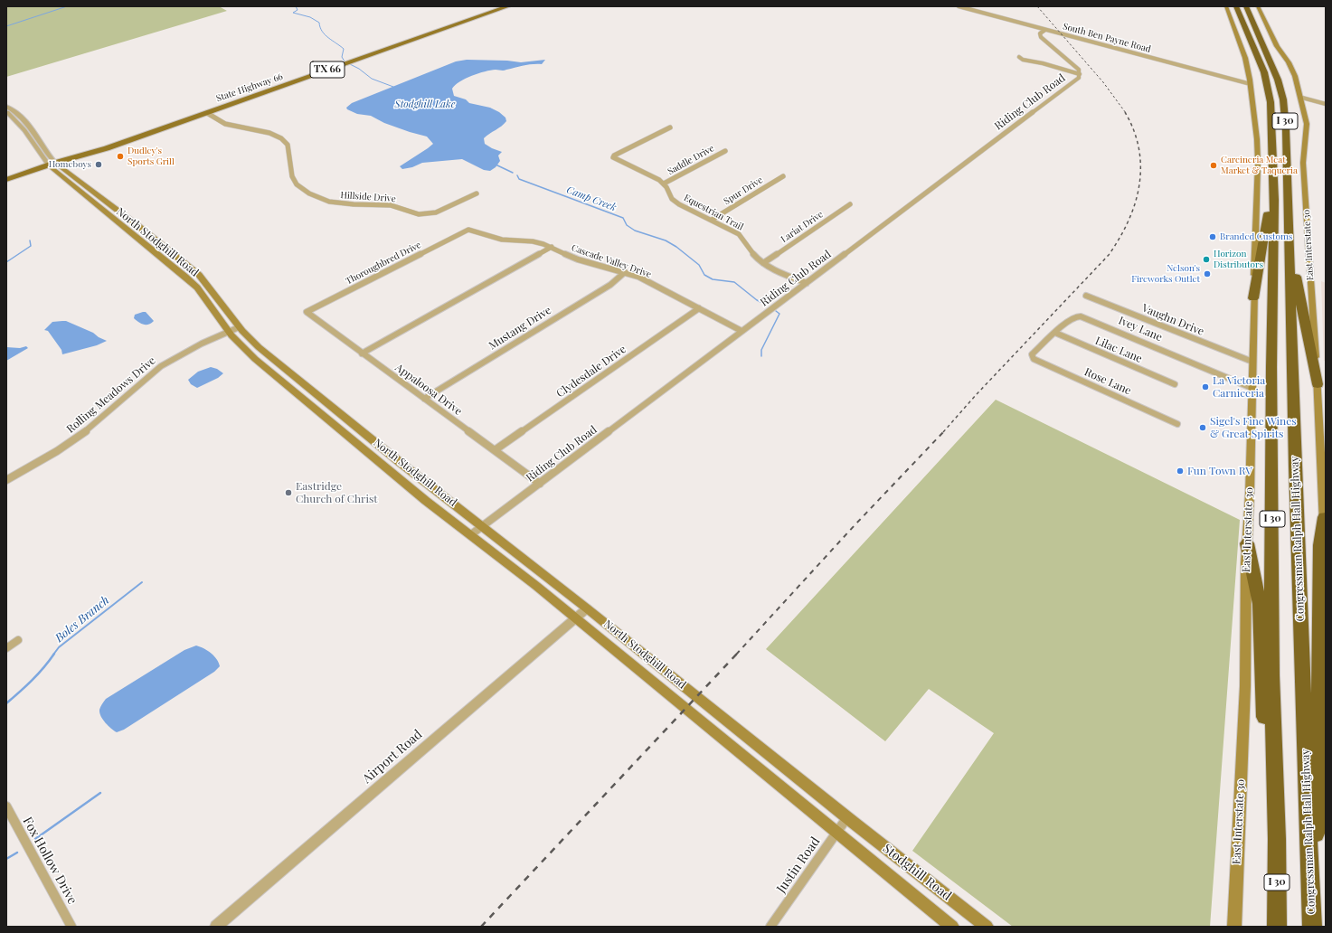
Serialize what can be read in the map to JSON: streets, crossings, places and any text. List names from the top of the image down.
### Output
{
  "streets": {
    "highway": ["I 30", "Congressman Ralph Hall Highway"],
    "main road": [
      "TX 66",
      "State Highway 66",
      "North Stodghill Road",
      "East Interstate 30",
      "Stodghill Road"
    ],
    "street": [
      "South Ben Payne Road",
      "Riding Club Road",
      "Saddle Drive",
      "Spur Drive",
      "Hillside Drive",
      "Equestrian Trail",
      "Lariat Drive",
      "Cascade Valley Drive",
      "Thoroughbred Drive",
      "Vaughn Drive",
      "Mustang Drive",
      "Ivey Lane",
      "Lilac Lane",
      "Clydesdale Drive",
      "Rose Lane",
      "Appaloosa Drive",
      "Rolling Meadows Drive",
      "Airport Road",
      "Fox Hollow Drive",
      "Justin Road"
    ]
  },
  "crossings": [
    ["South Ben Payne Road", "Riding Club Road"],
    ["South Ben Payne Road", "East Interstate 30"],
    ["TX 66", "State Highway 66"],
    ["TX 66", "North Stodghill Road"],
    ["State Highway 66", "Hillside Drive"],
    ["State Highway 66", "North Stodghill Road"],
    ["Riding Club Road", "Equestrian Trail"],
    ["Riding Club Road", "North Stodghill Road"],
    ["Riding Club Road", "Cascade Valley Drive"],
    ["Riding Club Road", "Appaloosa Drive"],
    ["Saddle Drive", "Equestrian Trail"],
    ["Spur Drive", "Equestrian Trail"],
    ["Equestrian Trail", "Lariat Drive"],
    ["North Stodghill Road", "Rolling Meadows Drive"],
    ["North Stodghill Road", "Airport Road"],
    ["North Stodghill Road", "Justin Road"],
    ["North Stodghill Road", "Stodghill Road"],
    ["East Interstate 30", "Vaughn Drive"],
    ["East Interstate 30", "Ivey Lane"],
    ["Cascade Valley Drive", "Thoroughbred Drive"],
    ["Cascade Valley Drive", "Mustang Drive"],
    ["Cascade Valley Drive", "Clydesdale Drive"],
    ["Thoroughbred Drive", "Appaloosa Drive"],
    ["Mustang Drive", "Appaloosa Drive"],
    ["Ivey Lane", "Lilac Lane"],
    ["Ivey Lane", "Rose Lane"],
    ["Clydesdale Drive", "Appaloosa Drive"],
    ["Justin Road", "Stodghill Road"]
  ],
  "water": ["Stodghill Lake", "Camp Creek", "Boles Branch"],
  "places": [
    "Dudley's Sports Grill",
    "Homeboys",
    "Carcineria Meat Market & Taqueria",
    "Branded Customs",
    "Horizon Distributors",
    "Nelson's Fireworks Outlet",
    "La Victoria Carniceria",
    "Sigel's Fine Wines & Great Spirits",
    "Fun Town RV",
    "Eastridge Church of Christ"
  ]
}
